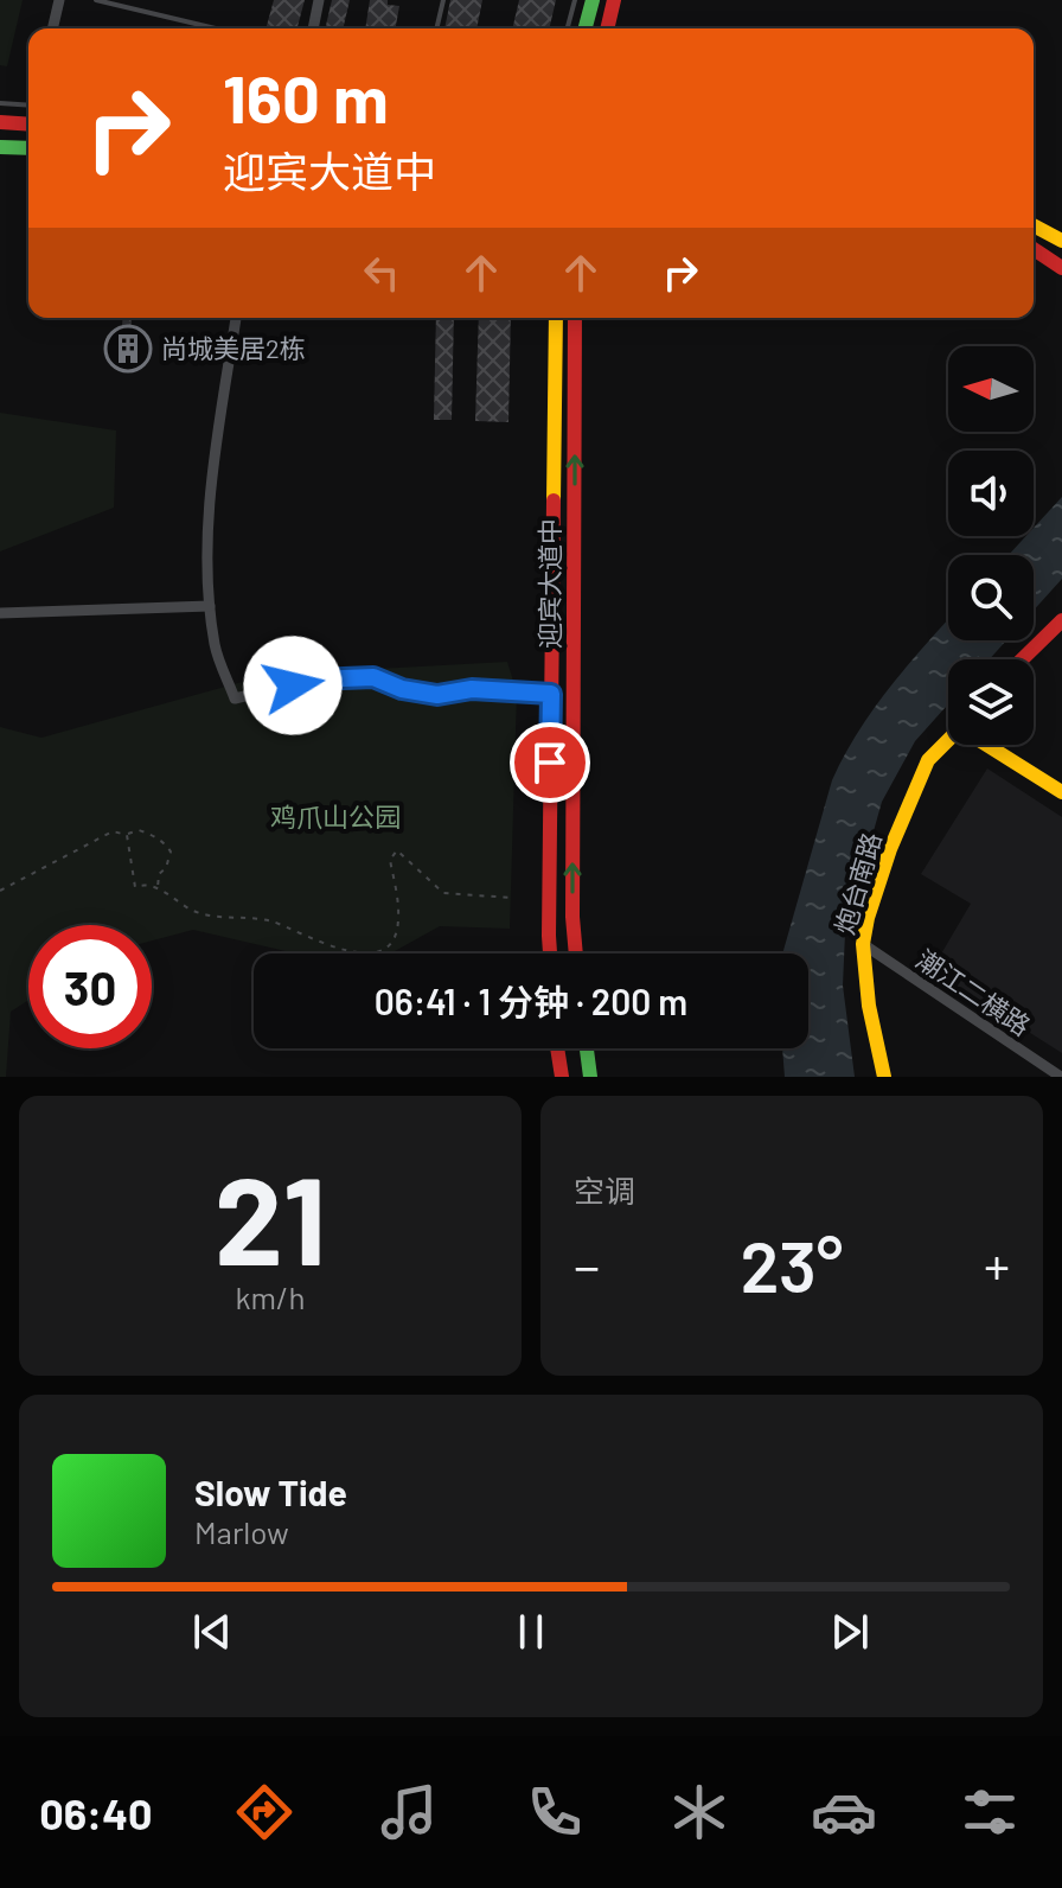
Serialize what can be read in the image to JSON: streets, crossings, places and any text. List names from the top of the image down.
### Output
{
  "streets": {
    "main road": ["迎宾大道中", "炮台南路"],
    "street": ["潮江二横路"]
  },
  "crossings": [
    ["炮台南路", "潮江二横路"]
  ],
  "parks": ["鸡爪山公园"],
  "places": {
    "building": ["尚城美居2栋"]
  },
  "north": "left",
  "page": {
    "turn": ["160 m", "迎宾大道中"],
    "limit": "30",
    "trip": "06:41 · 1 分钟 · 200 m",
    "tile": [
      ["21", "km/h"],
      "空调"
    ],
    "heat": ["−", "23°", "+"],
    "song": ["Slow Tide", "Marlow"],
    "tabs": "06:40"
  }
}
